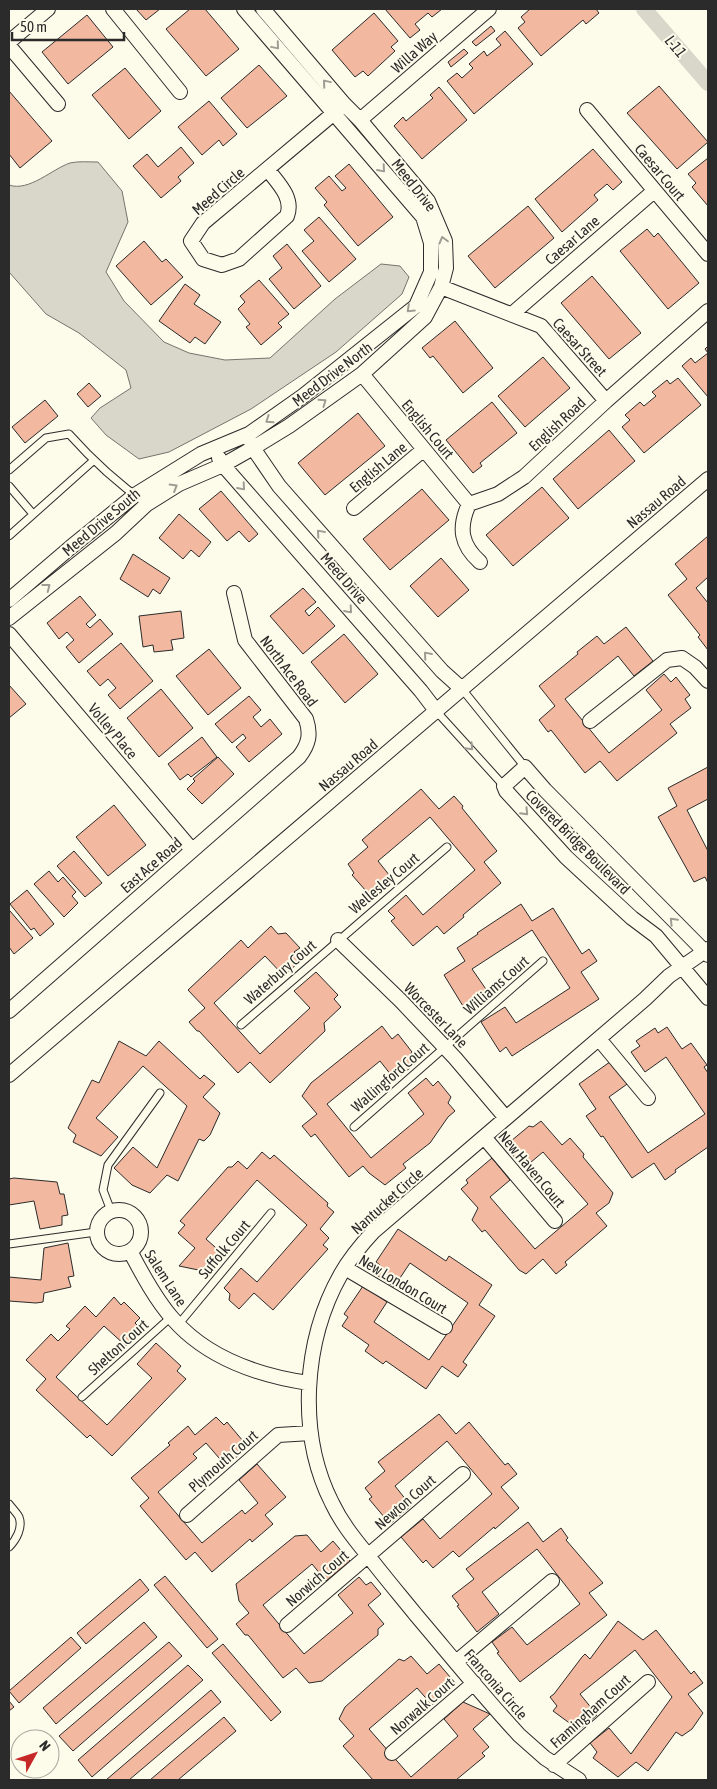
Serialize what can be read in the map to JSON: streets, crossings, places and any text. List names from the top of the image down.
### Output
{
  "streets": {
    "street": [
      "Willa Way",
      "Caesar Court",
      "Meed Drive",
      "Meed Circle",
      "Caesar Lane",
      "Caesar Street",
      "Meed Drive North",
      "English Road",
      "English Court",
      "English Lane",
      "Nassau Road",
      "Meed Drive South",
      "North Ace Road",
      "Volley Place",
      "Covered Bridge Boulevard",
      "East Ace Road",
      "Worcester Lane",
      "New Haven Court",
      "Nantucket Circle",
      "Salem Lane",
      "New London Court",
      "Plymouth Court",
      "Newton Court",
      "Norwich Court",
      "Franconia Circle",
      "Norwalk Court",
      "Framingham Court"
    ],
    "lane": [
      "Wellesley Court",
      "Waterbury Court",
      "Williams Court",
      "Wallingford Court",
      "Suffolk Court",
      "Shelton Court"
    ]
  },
  "crossings": [
    ["Willa Way", "Meed Drive"],
    ["Caesar Court", "Caesar Lane"],
    ["Meed Drive", "Meed Circle"],
    ["Meed Drive", "Caesar Street"],
    ["Meed Drive", "Meed Drive North"],
    ["Meed Drive", "Nassau Road"],
    ["Meed Drive", "Meed Drive South"],
    ["Caesar Lane", "Caesar Street"],
    ["Caesar Street", "Meed Drive North"],
    ["Caesar Street", "English Road"],
    ["Meed Drive North", "English Court"],
    ["Meed Drive North", "Meed Drive South"],
    ["English Road", "English Court"],
    ["English Court", "English Lane"],
    ["North Ace Road", "East Ace Road"],
    ["Volley Place", "East Ace Road"],
    ["Covered Bridge Boulevard", "Nantucket Circle"],
    ["Wellesley Court", "Waterbury Court"],
    ["Wellesley Court", "Worcester Lane"],
    ["Waterbury Court", "Worcester Lane"],
    ["Williams Court", "Worcester Lane"],
    ["Williams Court", "Wallingford Court"],
    ["Worcester Lane", "Wallingford Court"],
    ["Worcester Lane", "Nantucket Circle"],
    ["New Haven Court", "Nantucket Circle"],
    ["Nantucket Circle", "Salem Lane"],
    ["Nantucket Circle", "New London Court"],
    ["Nantucket Circle", "Plymouth Court"],
    ["Nantucket Circle", "Newton Court"],
    ["Nantucket Circle", "Norwich Court"],
    ["Nantucket Circle", "Franconia Circle"],
    ["Suffolk Court", "Salem Lane"],
    ["Suffolk Court", "Shelton Court"],
    ["Salem Lane", "Shelton Court"],
    ["Newton Court", "Norwich Court"],
    ["Franconia Circle", "Norwalk Court"],
    ["Franconia Circle", "Framingham Court"]
  ],
  "one_way": ["Meed Drive North"],
  "water": ["L-11"],
  "scale_bar": "50 m",
  "north": "top right"
}
